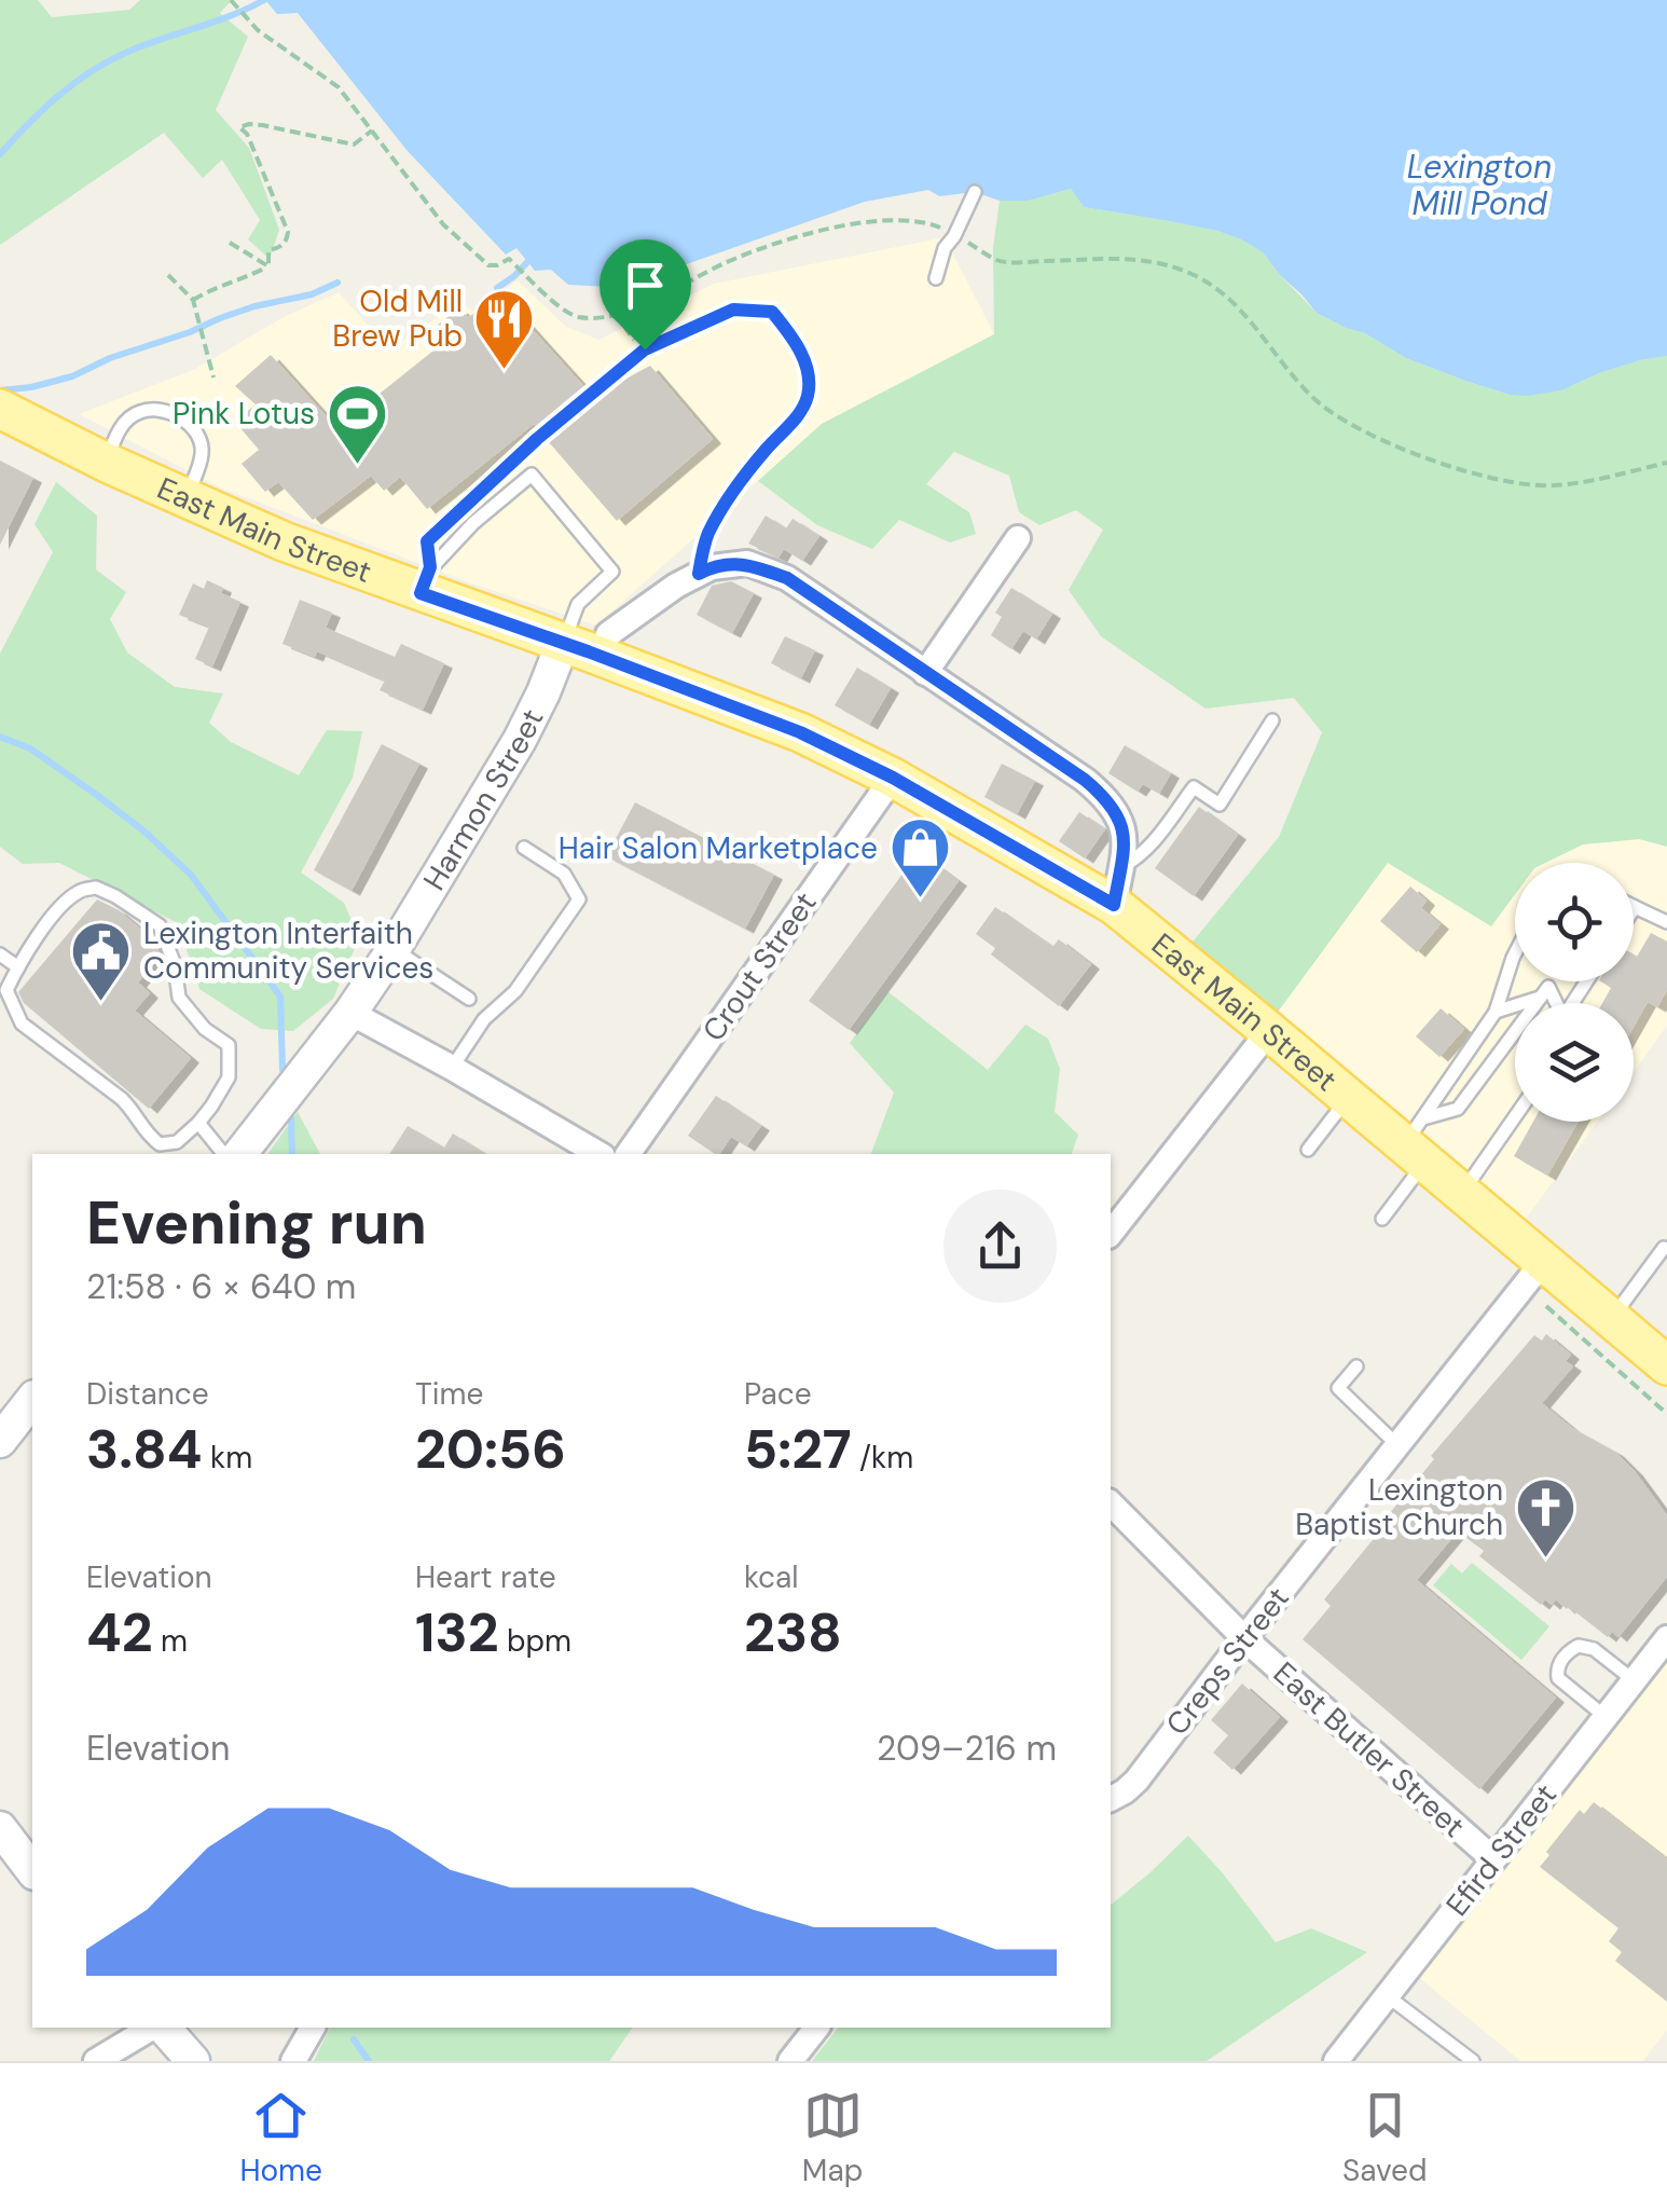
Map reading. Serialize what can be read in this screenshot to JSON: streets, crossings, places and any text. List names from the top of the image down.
{
  "streets": {
    "main road": ["East Main Street"],
    "street": [
      "Harmon Street",
      "Crout Street",
      "Creps Street",
      "East Butler Street",
      "Efird Street"
    ]
  },
  "crossings": [
    ["East Main Street", "Harmon Street"],
    ["East Main Street", "Crout Street"],
    ["East Main Street", "Creps Street"],
    ["Creps Street", "East Butler Street"],
    ["East Butler Street", "Efird Street"]
  ],
  "water": ["Lexington Mill Pond"],
  "places": {
    "restaurant": ["Old Mill Brew Pub"],
    "sports": ["Pink Lotus"],
    "shop": ["Hair Salon Marketplace"],
    "public building": ["Lexington Interfaith Community Services"],
    "church": ["Lexington Baptist Church"]
  },
  "page": {
    "heading": ["Evening run", "21:58 · 6 × 640 m"],
    "stats": [
      ["Distance", "3.84 km"],
      ["Time", "20:56"],
      ["Pace", "5:27 /km"],
      ["Elevation", "42 m"],
      ["Heart rate", "132 bpm"],
      ["kcal", "238"]
    ],
    "chart": ["Elevation", "209–216 m"],
    "tabs": ["Home", "Map", "Saved"]
  }
}
